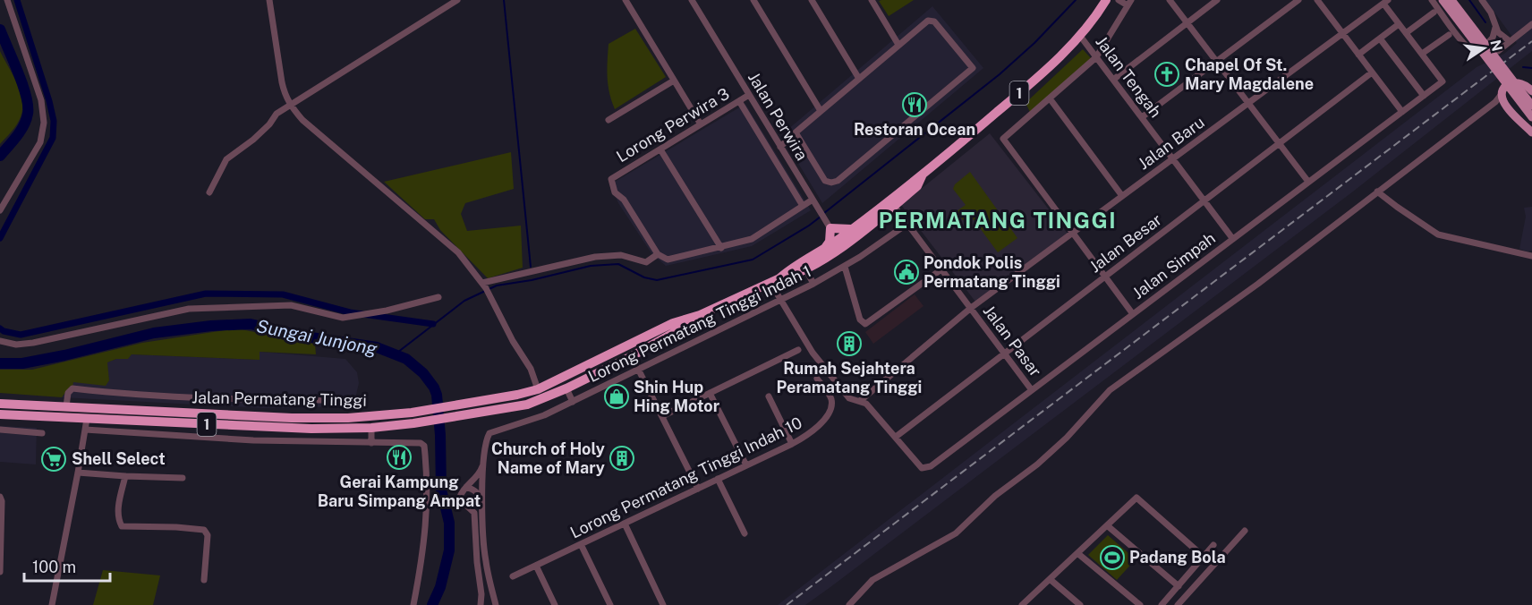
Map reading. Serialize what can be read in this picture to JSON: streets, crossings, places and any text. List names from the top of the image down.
{
  "streets": {
    "highway": ["1", "Jalan Permatang Tinggi"],
    "street": [
      "Jalan Tengah",
      "Jalan Perwira",
      "Lorong Perwira 3",
      "Jalan Baru",
      "Jalan Besar",
      "Jalan Simpah",
      "Lorong Permatang Tinggi Indah 1",
      "Jalan Pasar",
      "Lorong Permatang Tinggi Indah 10"
    ]
  },
  "crossings": [
    ["Jalan Tengah", "Jalan Baru"],
    ["Jalan Tengah", "Jalan Besar"],
    ["Jalan Tengah", "Jalan Simpah"],
    ["Jalan Tengah", "Jalan Permatang Tinggi"],
    ["Jalan Perwira", "Lorong Perwira 3"],
    ["Jalan Perwira", "Jalan Permatang Tinggi"],
    ["Jalan Baru", "Jalan Pasar"],
    ["Jalan Besar", "Jalan Simpah"],
    ["Jalan Besar", "Jalan Pasar"],
    ["Jalan Simpah", "Jalan Pasar"],
    ["Lorong Permatang Tinggi Indah 1", "Jalan Pasar"],
    ["Jalan Pasar", "Jalan Permatang Tinggi"]
  ],
  "districts": ["PERMATANG TINGGI"],
  "water": ["Sungai Junjong"],
  "places": {
    "church": ["Chapel Of St. Mary Magdalene"],
    "restaurant": ["Restoran Ocean", "Gerai Kampung Baru Simpang Ampat"],
    "public building": ["Pondok Polis Permatang Tinggi"],
    "building": ["Rumah Sejahtera Peramatang Tinggi", "Church of Holy Name of Mary"],
    "shop": ["Shin Hup Hing Motor"],
    "supermarket": ["Shell Select"],
    "sports": ["Padang Bola"]
  },
  "scale_bar": "100 m",
  "north": "right"
}
